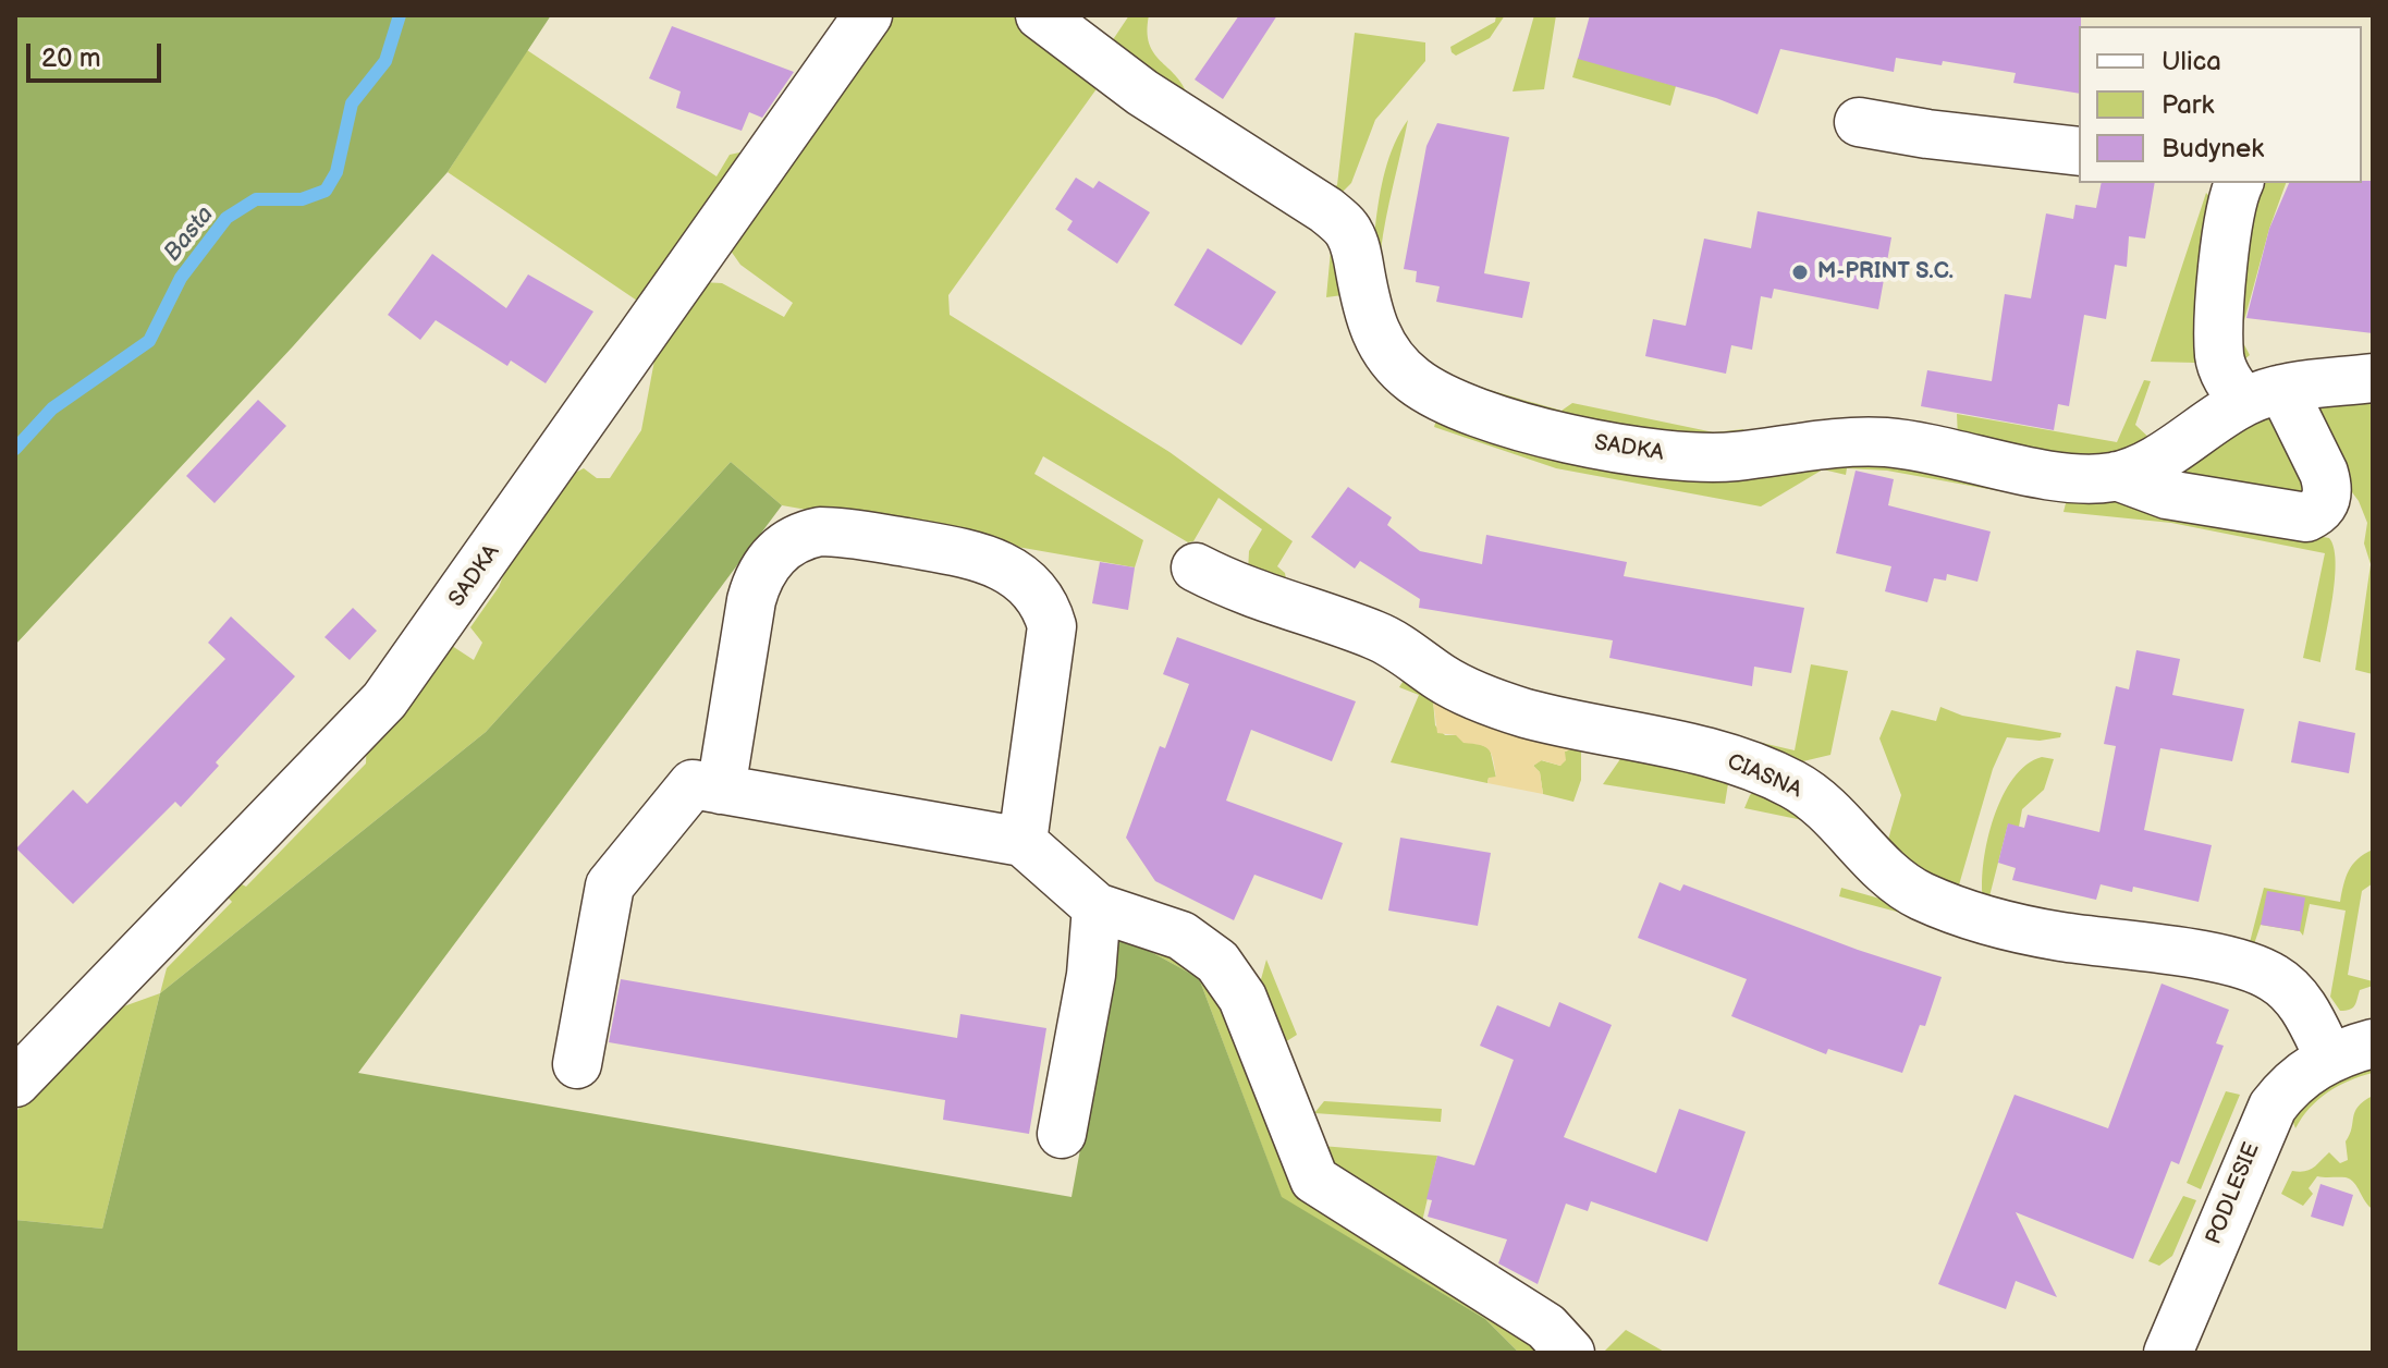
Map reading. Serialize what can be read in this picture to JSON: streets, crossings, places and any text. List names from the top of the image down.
{
  "streets": {
    "street": ["SADKA", "CIASNA", "PODLESIE"]
  },
  "crossings": [
    ["CIASNA", "PODLESIE"]
  ],
  "water": ["Basta"],
  "places": ["M-PRINT S.C."],
  "legend": ["Ulica", "Park", "Budynek"],
  "scale_bar": "20 m"
}
